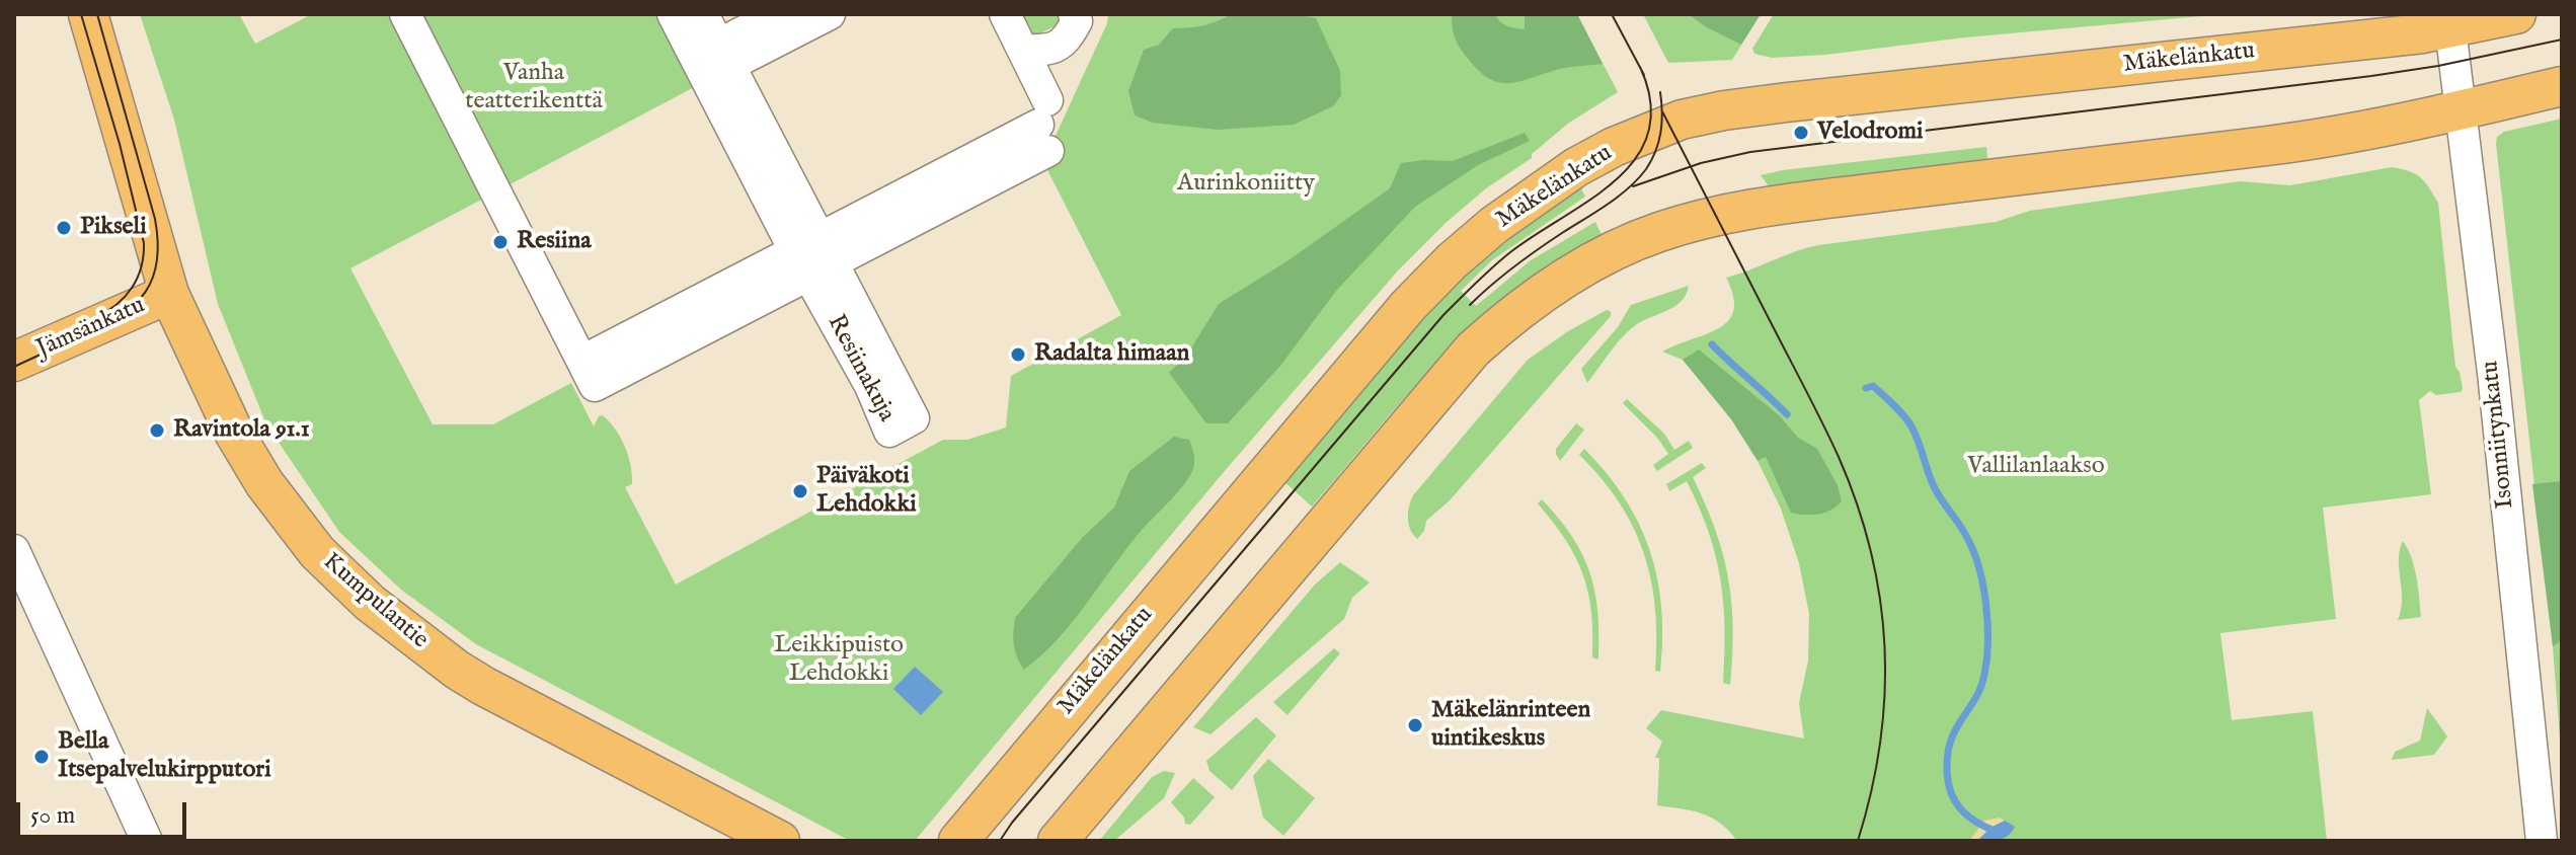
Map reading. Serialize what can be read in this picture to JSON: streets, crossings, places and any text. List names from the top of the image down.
{
  "streets": {
    "main road": ["Mäkelänkatu", "Jämsänkatu", "Kumpulantie"],
    "street": ["Isonniitynkatu"]
  },
  "crossings": [
    ["Mäkelänkatu", "Isonniitynkatu"],
    ["Jämsänkatu", "Kumpulantie"]
  ],
  "parks": [
    "Vanha teatterikenttä",
    "Aurinkoniitty",
    "Vallilanlaakso",
    "Leikkipuisto Lehdokki"
  ],
  "places": [
    "Velodromi",
    "Pikseli",
    "Resiina",
    "Radalta himaan",
    "Ravintola 91.1",
    "Päiväkoti Lehdokki",
    "Mäkelänrinteen uintikeskus",
    "Bella Itsepalvelukirpputori"
  ],
  "scale_bar": "50 m"
}
